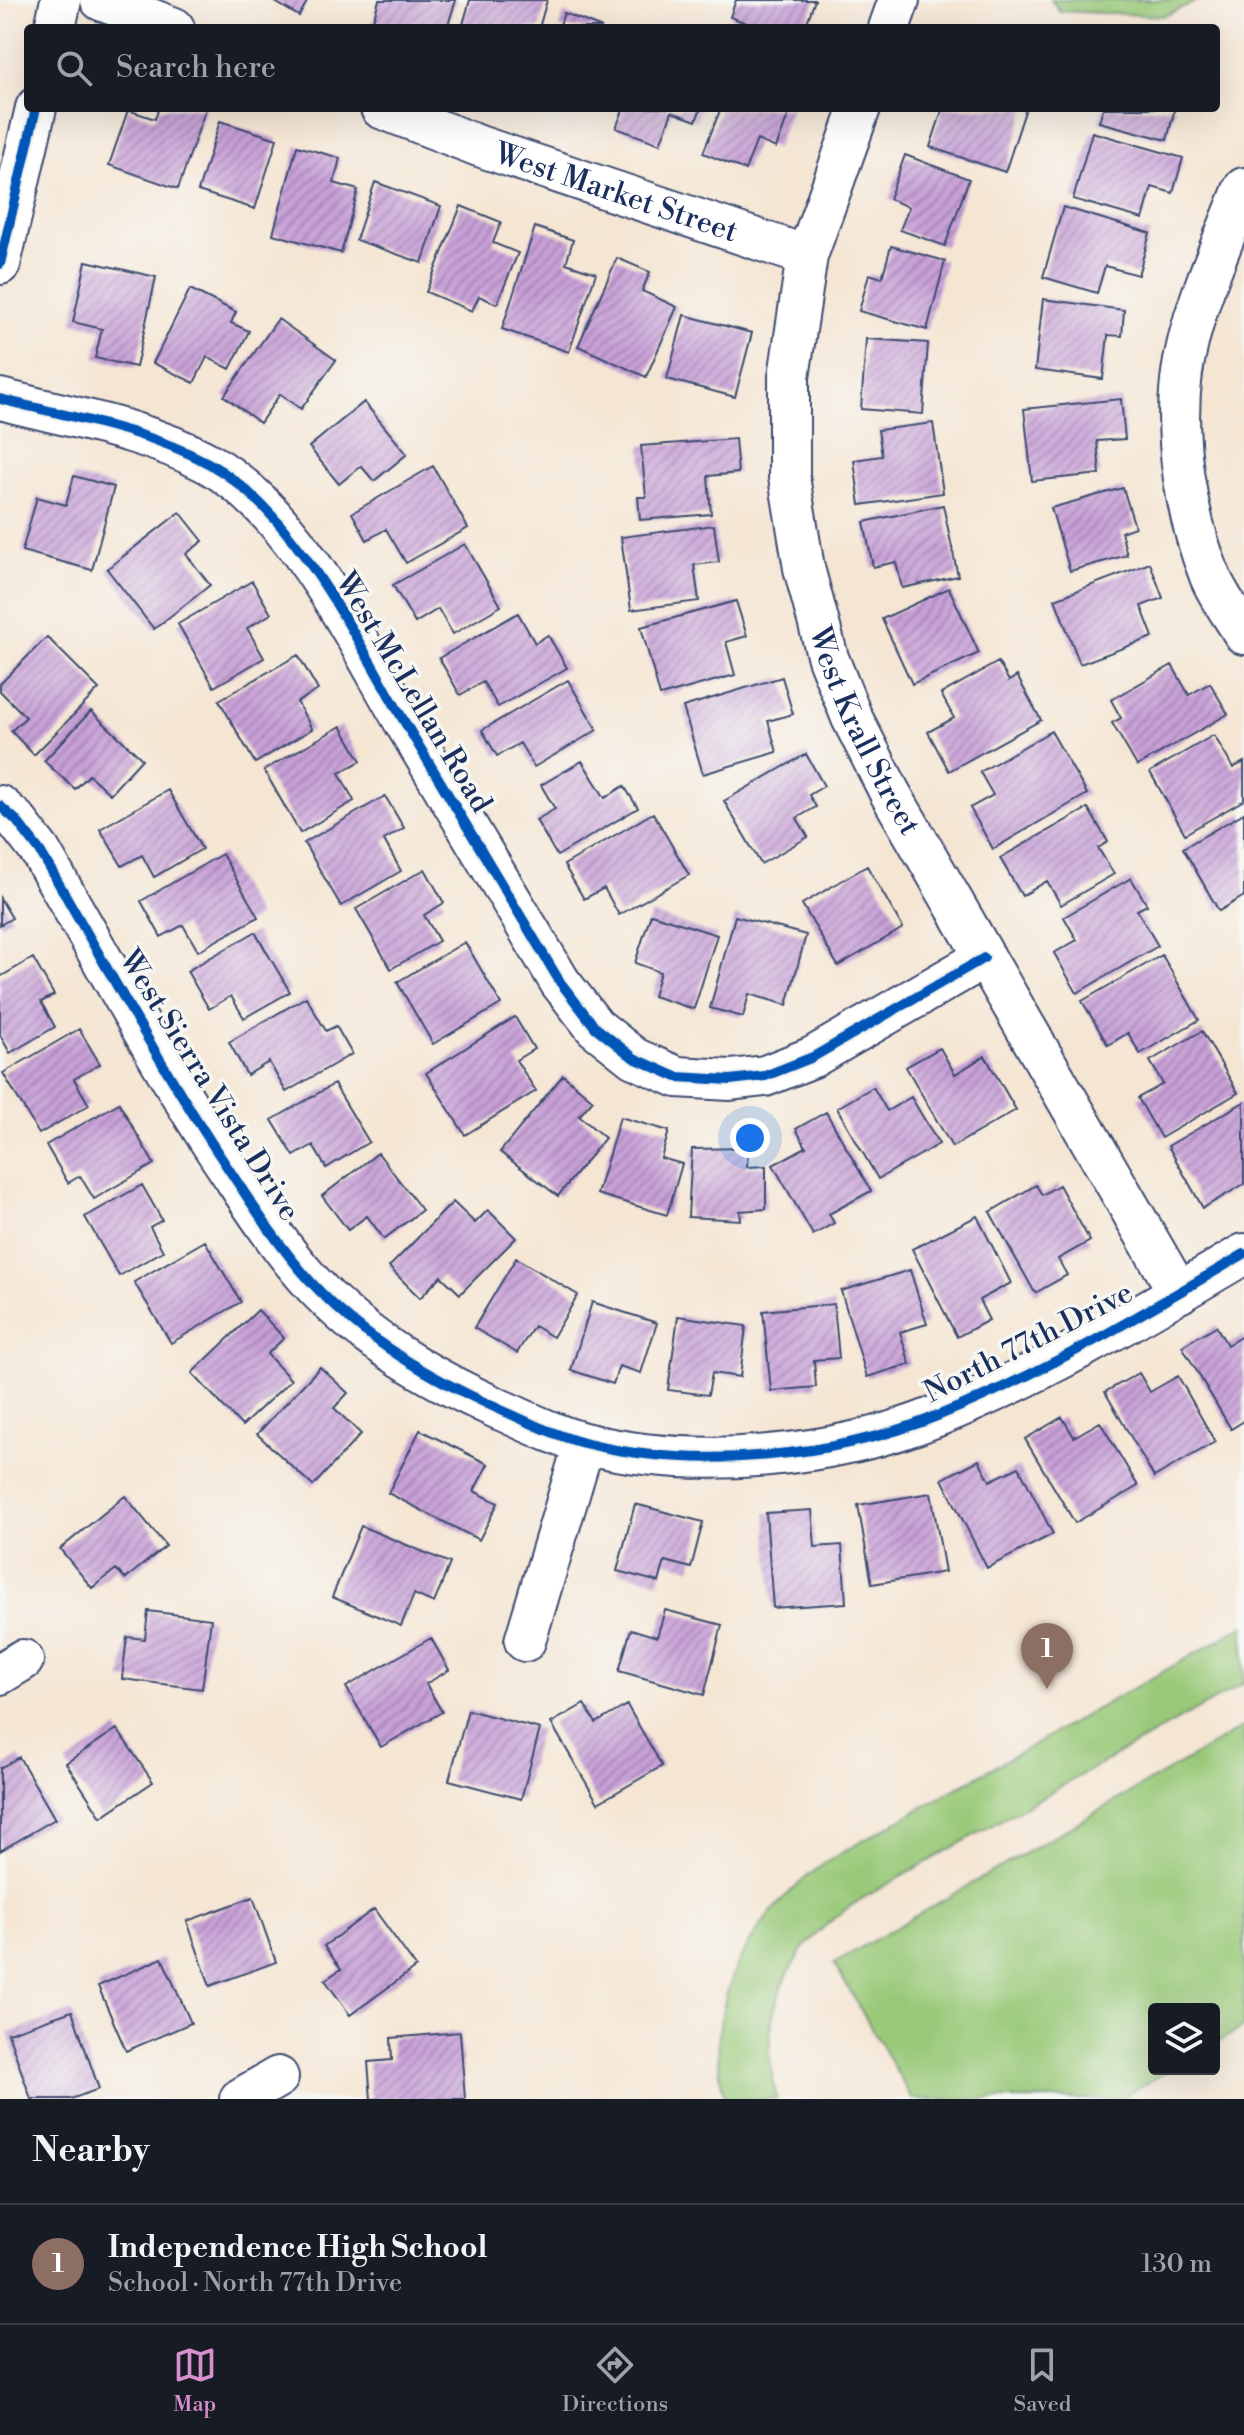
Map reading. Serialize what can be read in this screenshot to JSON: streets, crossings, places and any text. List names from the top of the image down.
{
  "streets": {
    "street": [
      "West Market Street",
      "West McLellan Road",
      "West Krall Street",
      "West Sierra Vista Drive",
      "North 77th Drive"
    ]
  },
  "crossings": [
    ["West Market Street", "West Krall Street"],
    ["West McLellan Road", "West Krall Street"],
    ["West Krall Street", "North 77th Drive"],
    ["West Sierra Vista Drive", "North 77th Drive"]
  ],
  "page": {
    "search": "Search here",
    "pins": "1",
    "heading": "Nearby",
    "list": [
      {
        "mark": "1",
        "name": "Independence High School",
        "note": "School · North 77th Drive",
        "value": "130 m"
      }
    ],
    "nav": ["Map", "Directions", "Saved"]
  }
}
